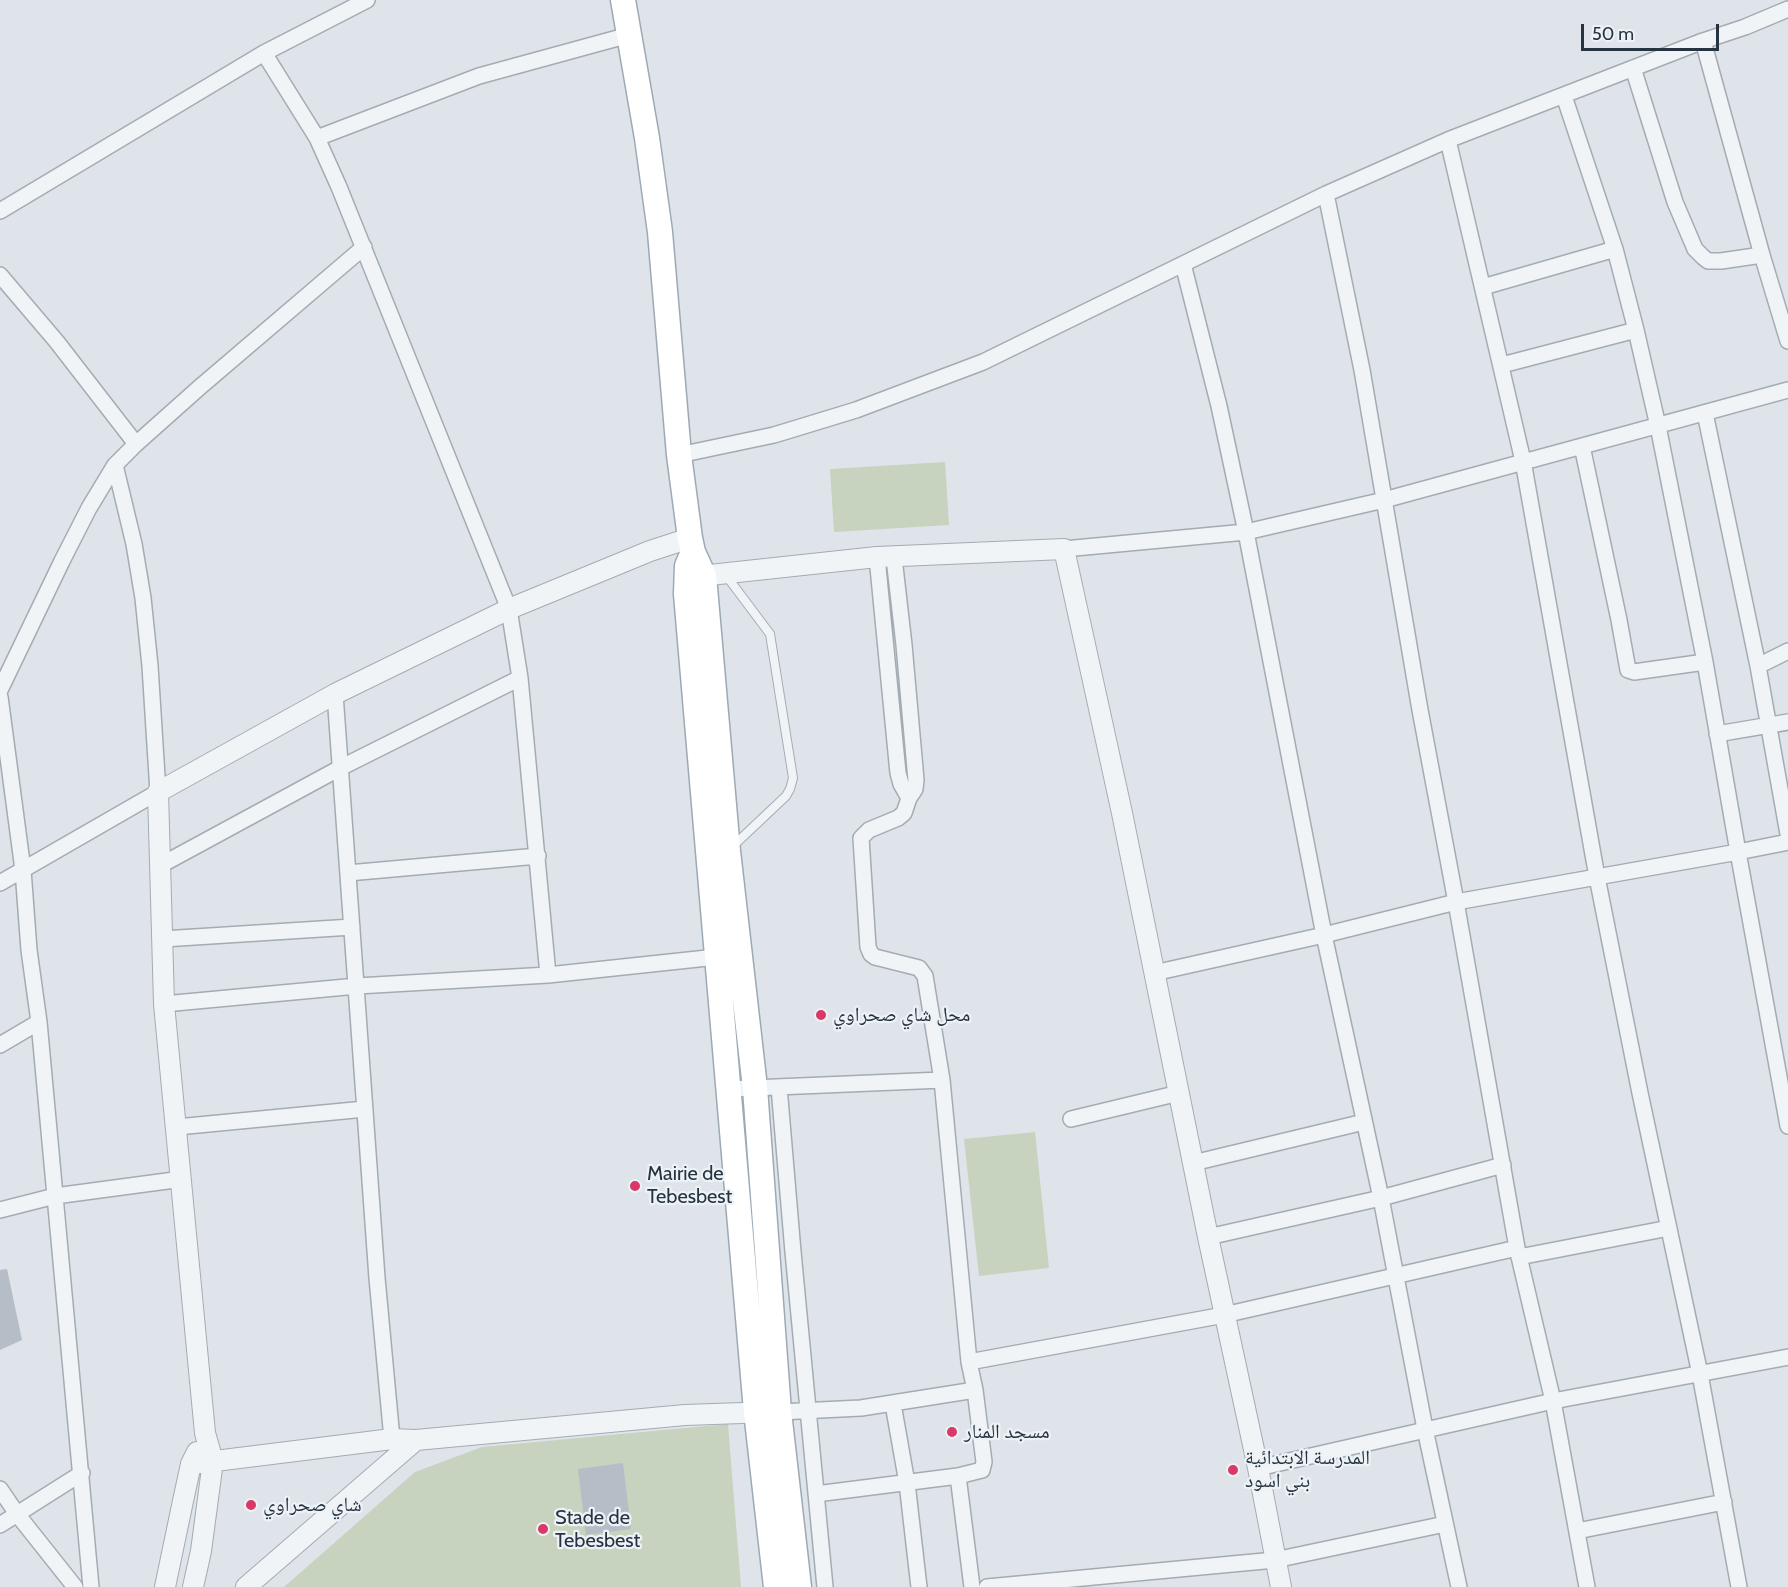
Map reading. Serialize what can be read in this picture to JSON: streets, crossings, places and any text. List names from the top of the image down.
{
  "places": [
    "محل شاي صحراوي",
    "Mairie de Tebesbest",
    "مسجد المنار",
    "المدرسة الابتدائية بني اسود",
    "شاي صحراوي",
    "Stade de Tebesbest"
  ],
  "scale_bar": "50 m"
}
